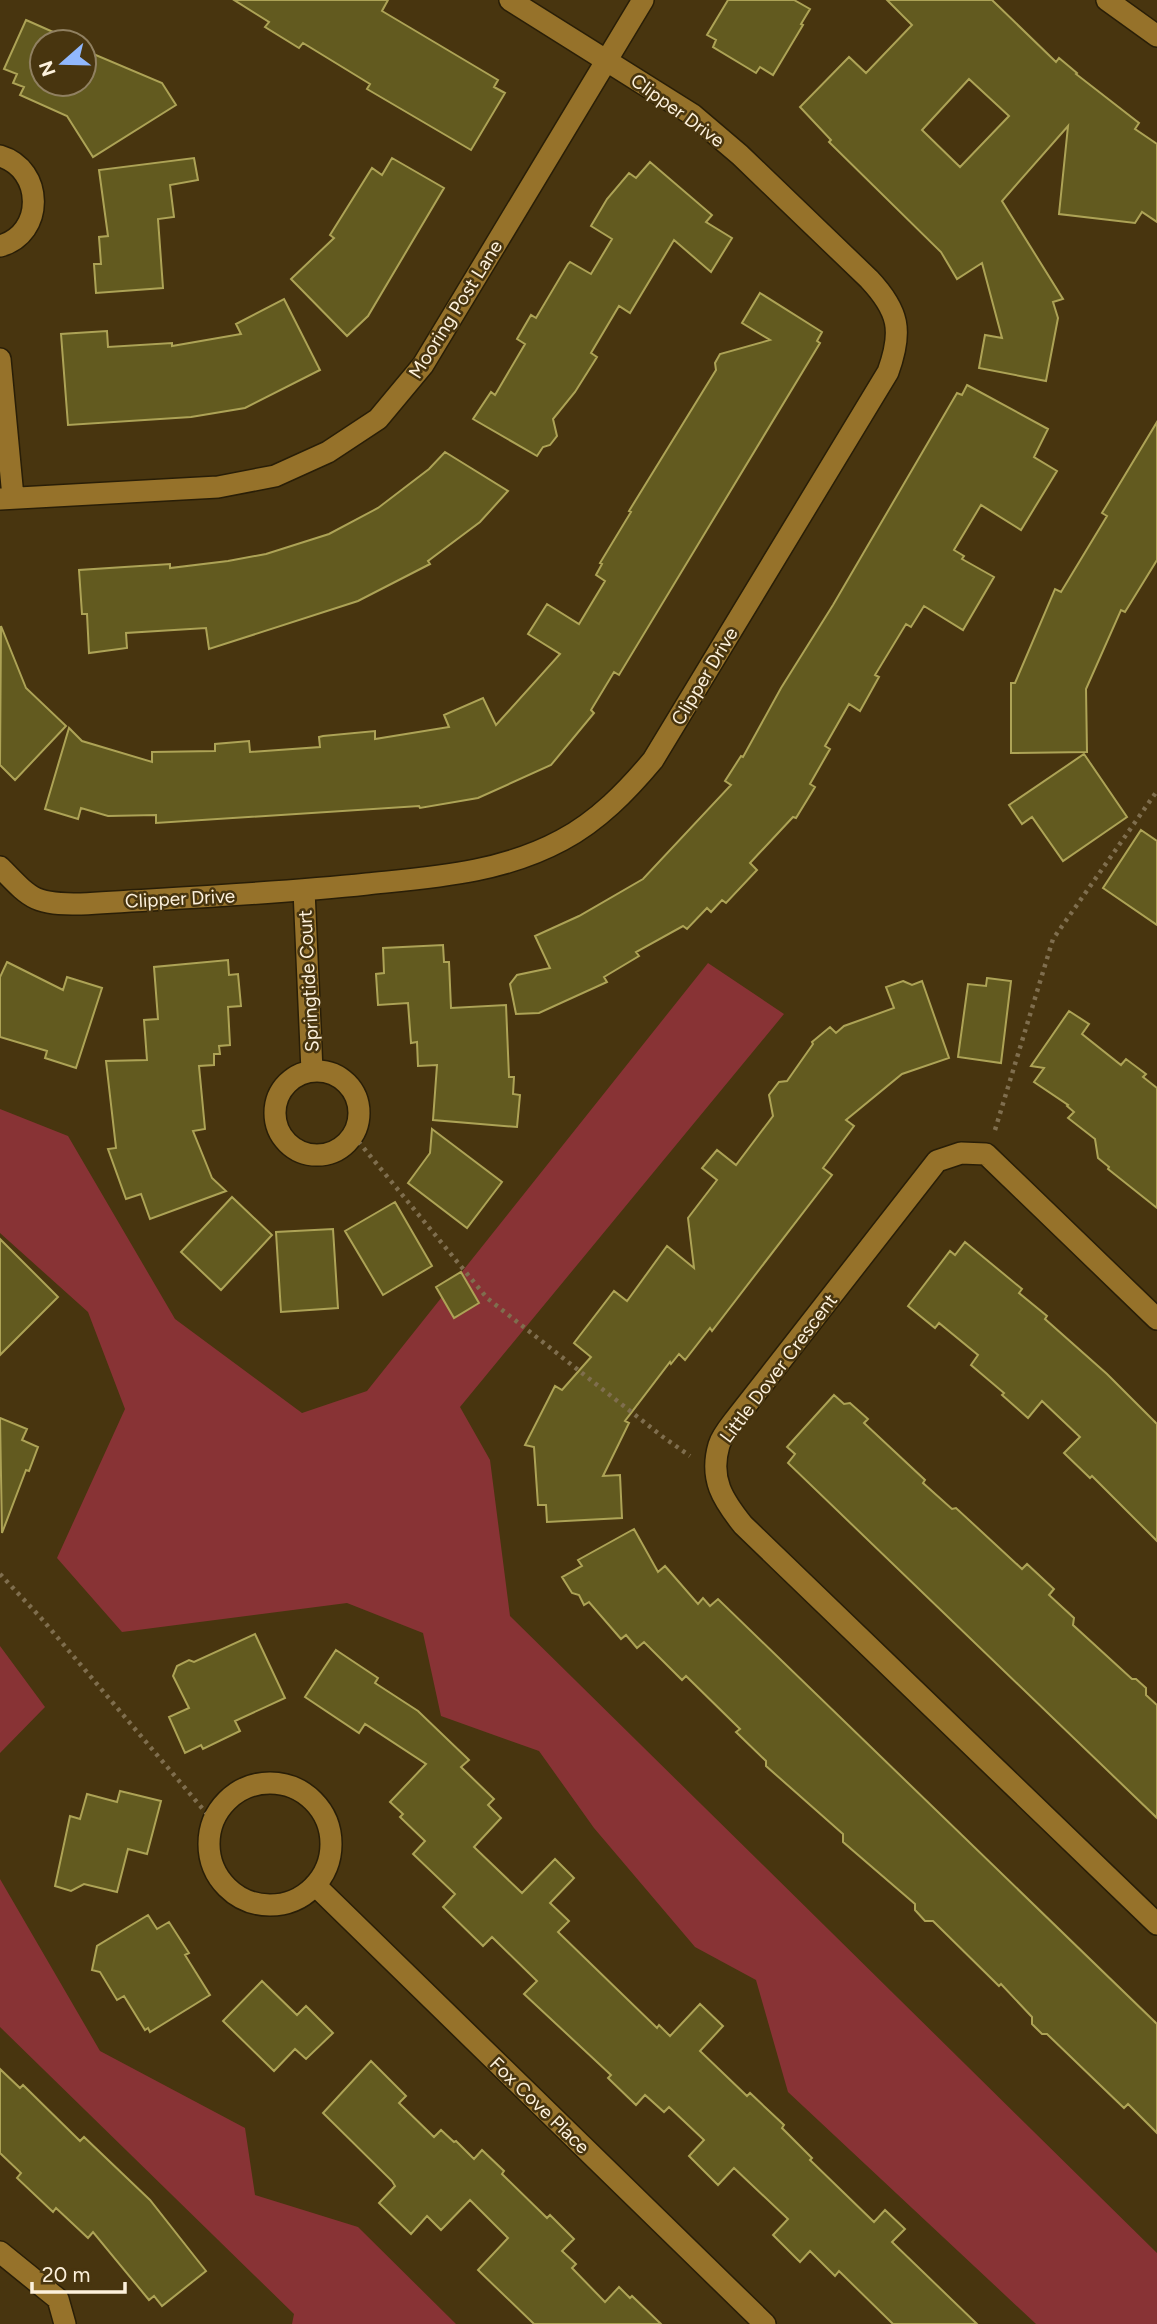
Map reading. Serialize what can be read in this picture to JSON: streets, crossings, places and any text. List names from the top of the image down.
{
  "streets": {
    "street": [
      "Clipper Drive",
      "Mooring Post Lane",
      "Springtide Court",
      "Little Dover Crescent",
      "Fox Cove Place"
    ]
  },
  "crossings": [
    ["Clipper Drive", "Mooring Post Lane"],
    ["Clipper Drive", "Springtide Court"]
  ],
  "scale_bar": "20 m",
  "north": "left"
}
